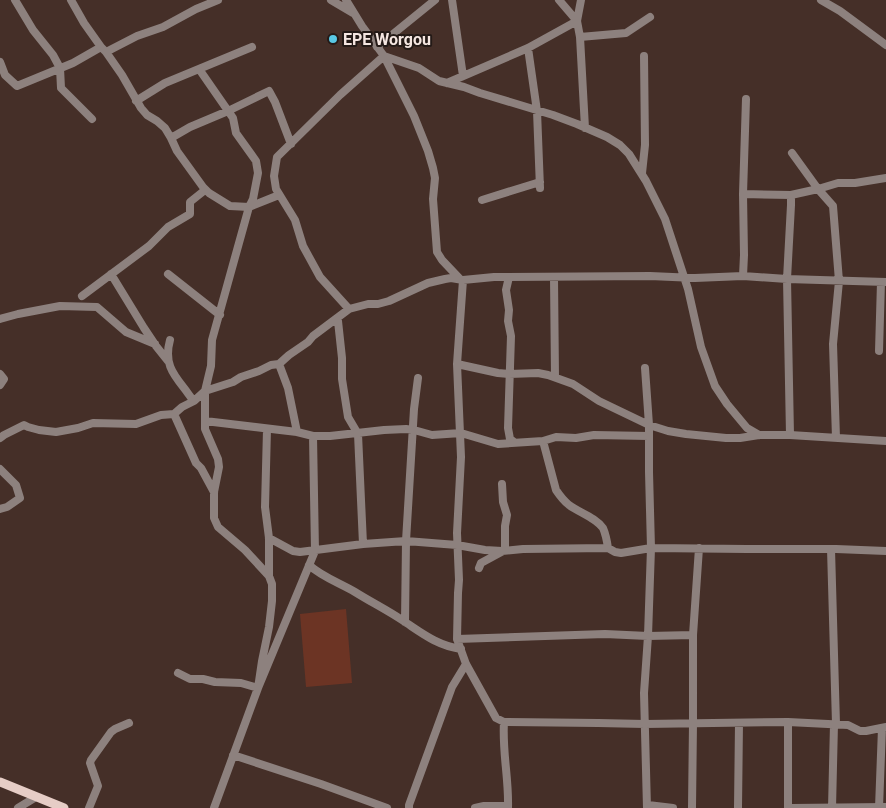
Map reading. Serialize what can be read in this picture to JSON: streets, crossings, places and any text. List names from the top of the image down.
{
  "places": ["EPE Worgou"]
}
